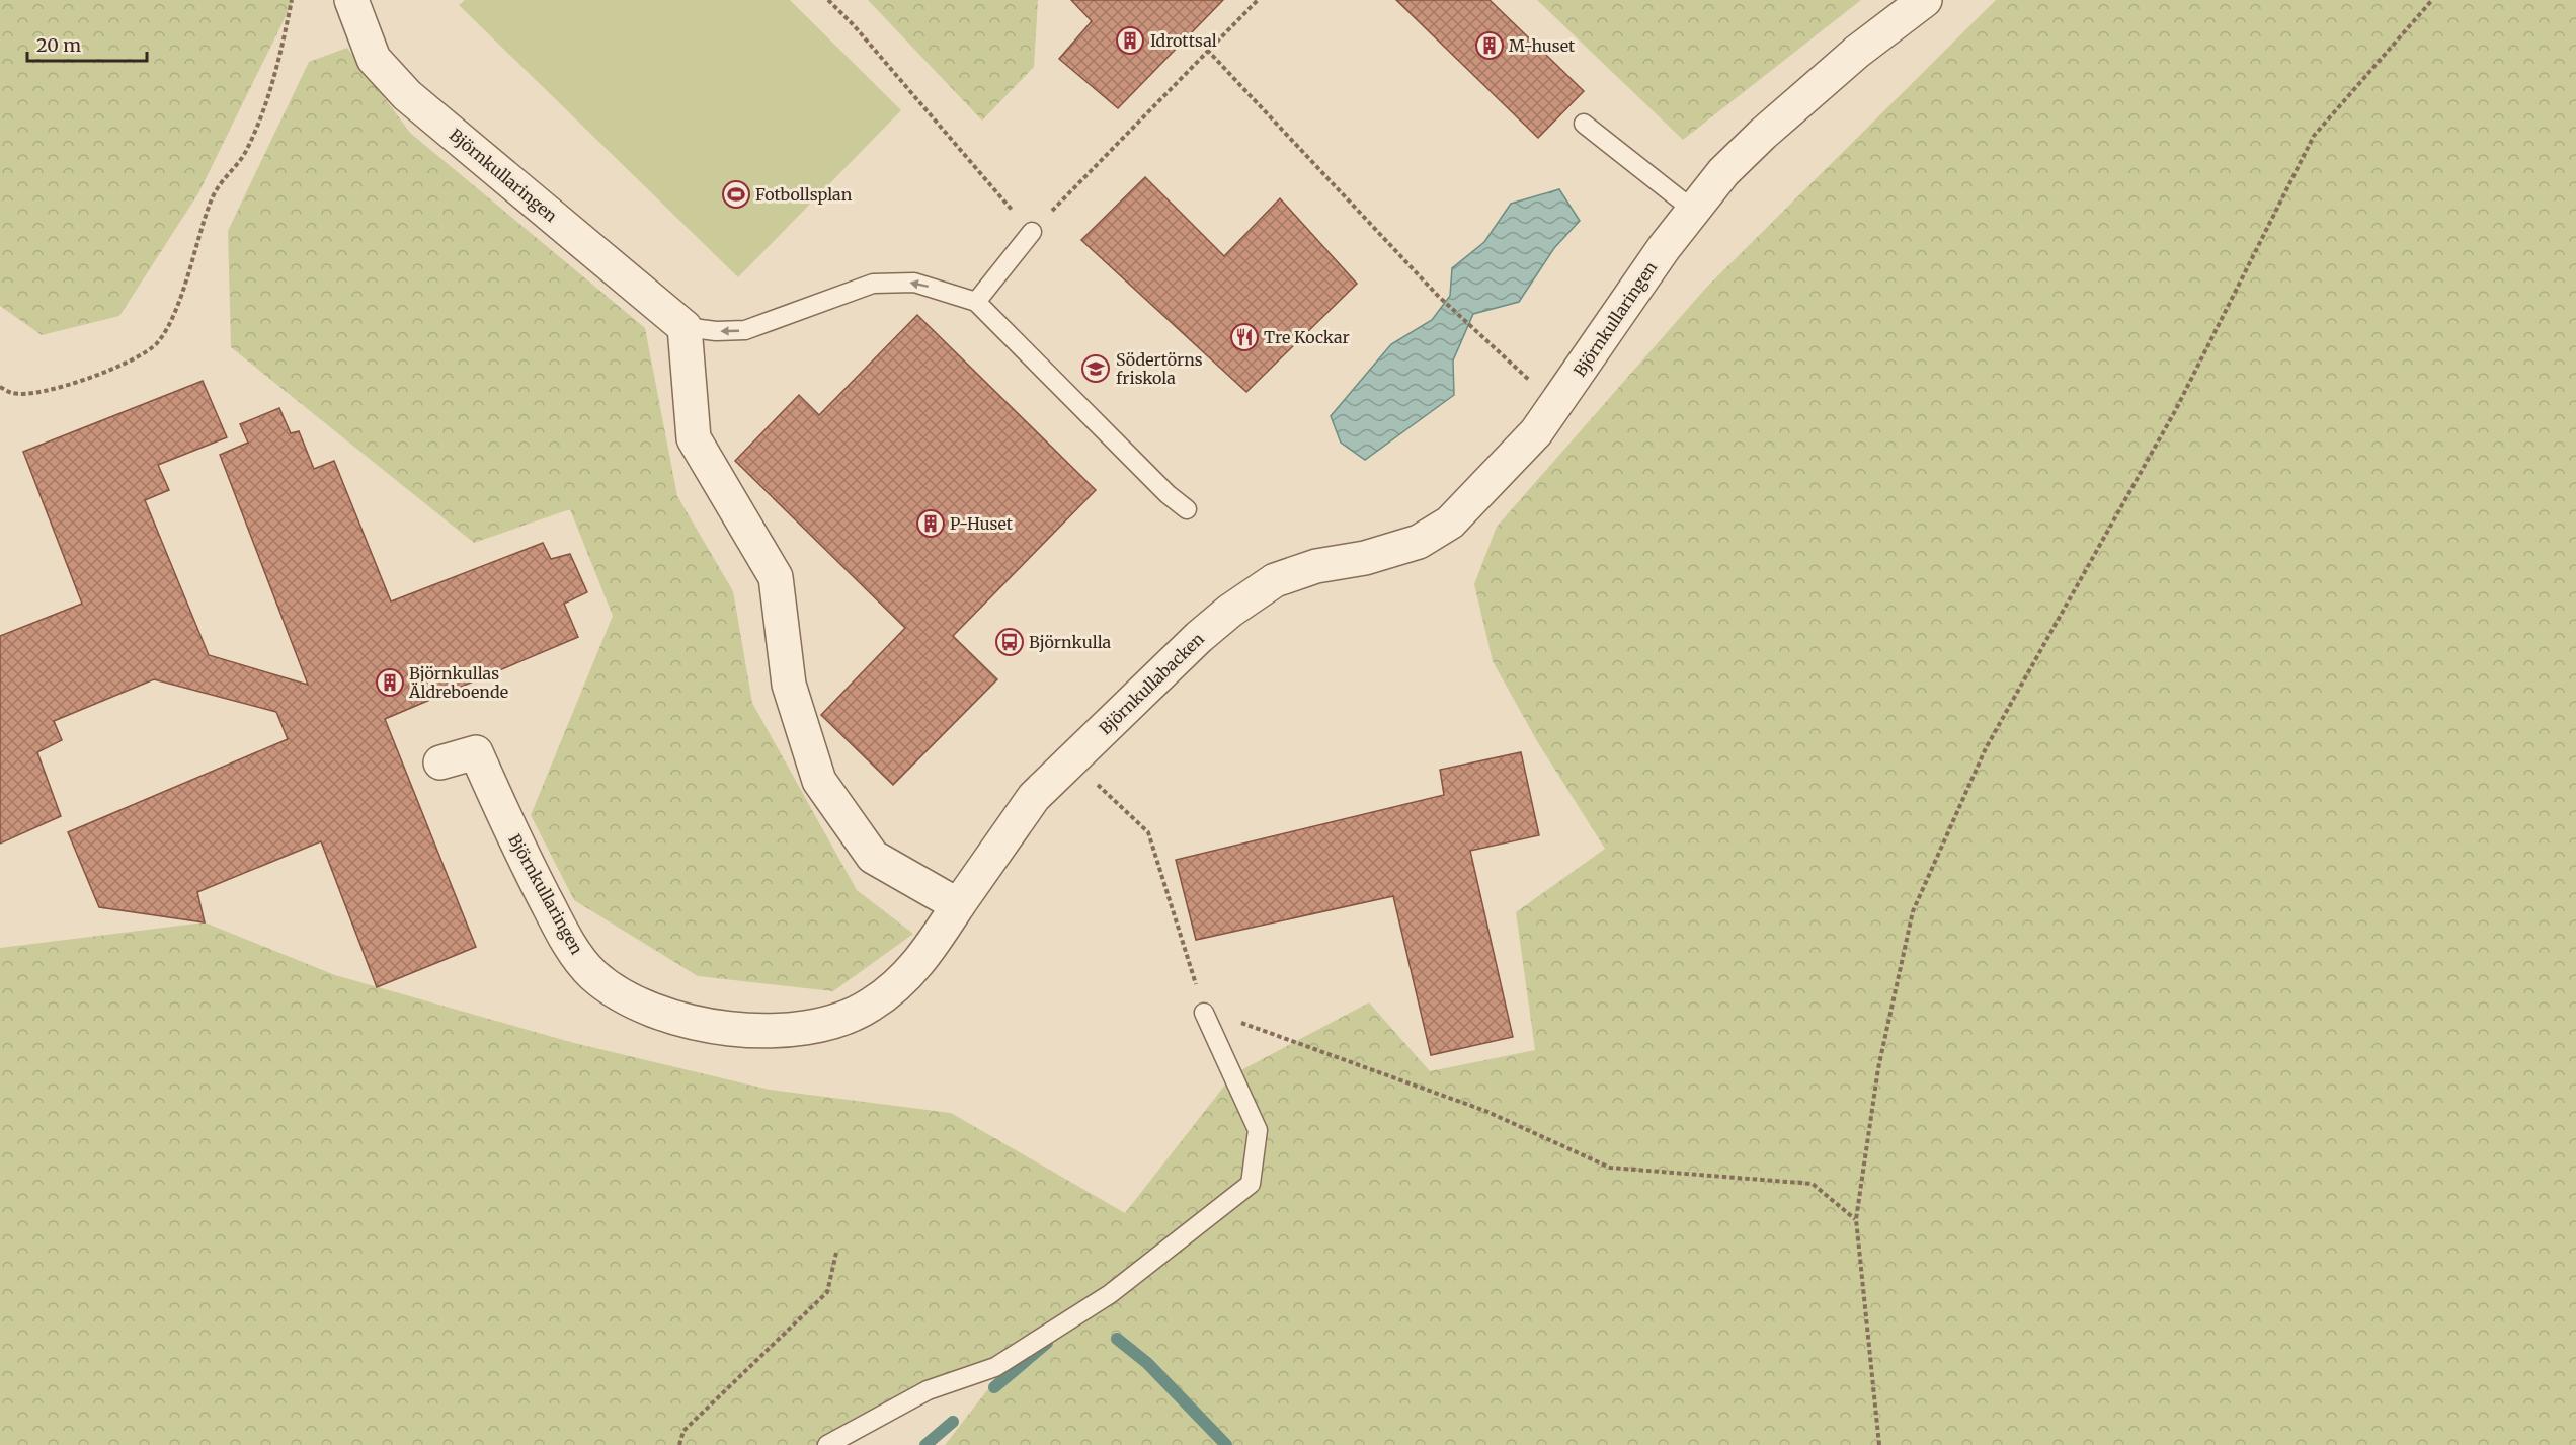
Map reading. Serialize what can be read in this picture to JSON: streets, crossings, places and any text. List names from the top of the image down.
{
  "streets": {
    "street": ["Björnkullaringen", "Björnkullabacken"]
  },
  "crossings": [
    ["Björnkullaringen", "Björnkullabacken"]
  ],
  "places": {
    "building": [
      "Idrottsal",
      "M-huset",
      "P-Huset",
      "Björnkullas Äldreboende"
    ],
    "sports": ["Fotbollsplan"],
    "restaurant": ["Tre Kockar"],
    "school or university": ["Södertörns friskola"],
    "bus stop": ["Björnkulla"]
  },
  "scale_bar": "20 m"
}
